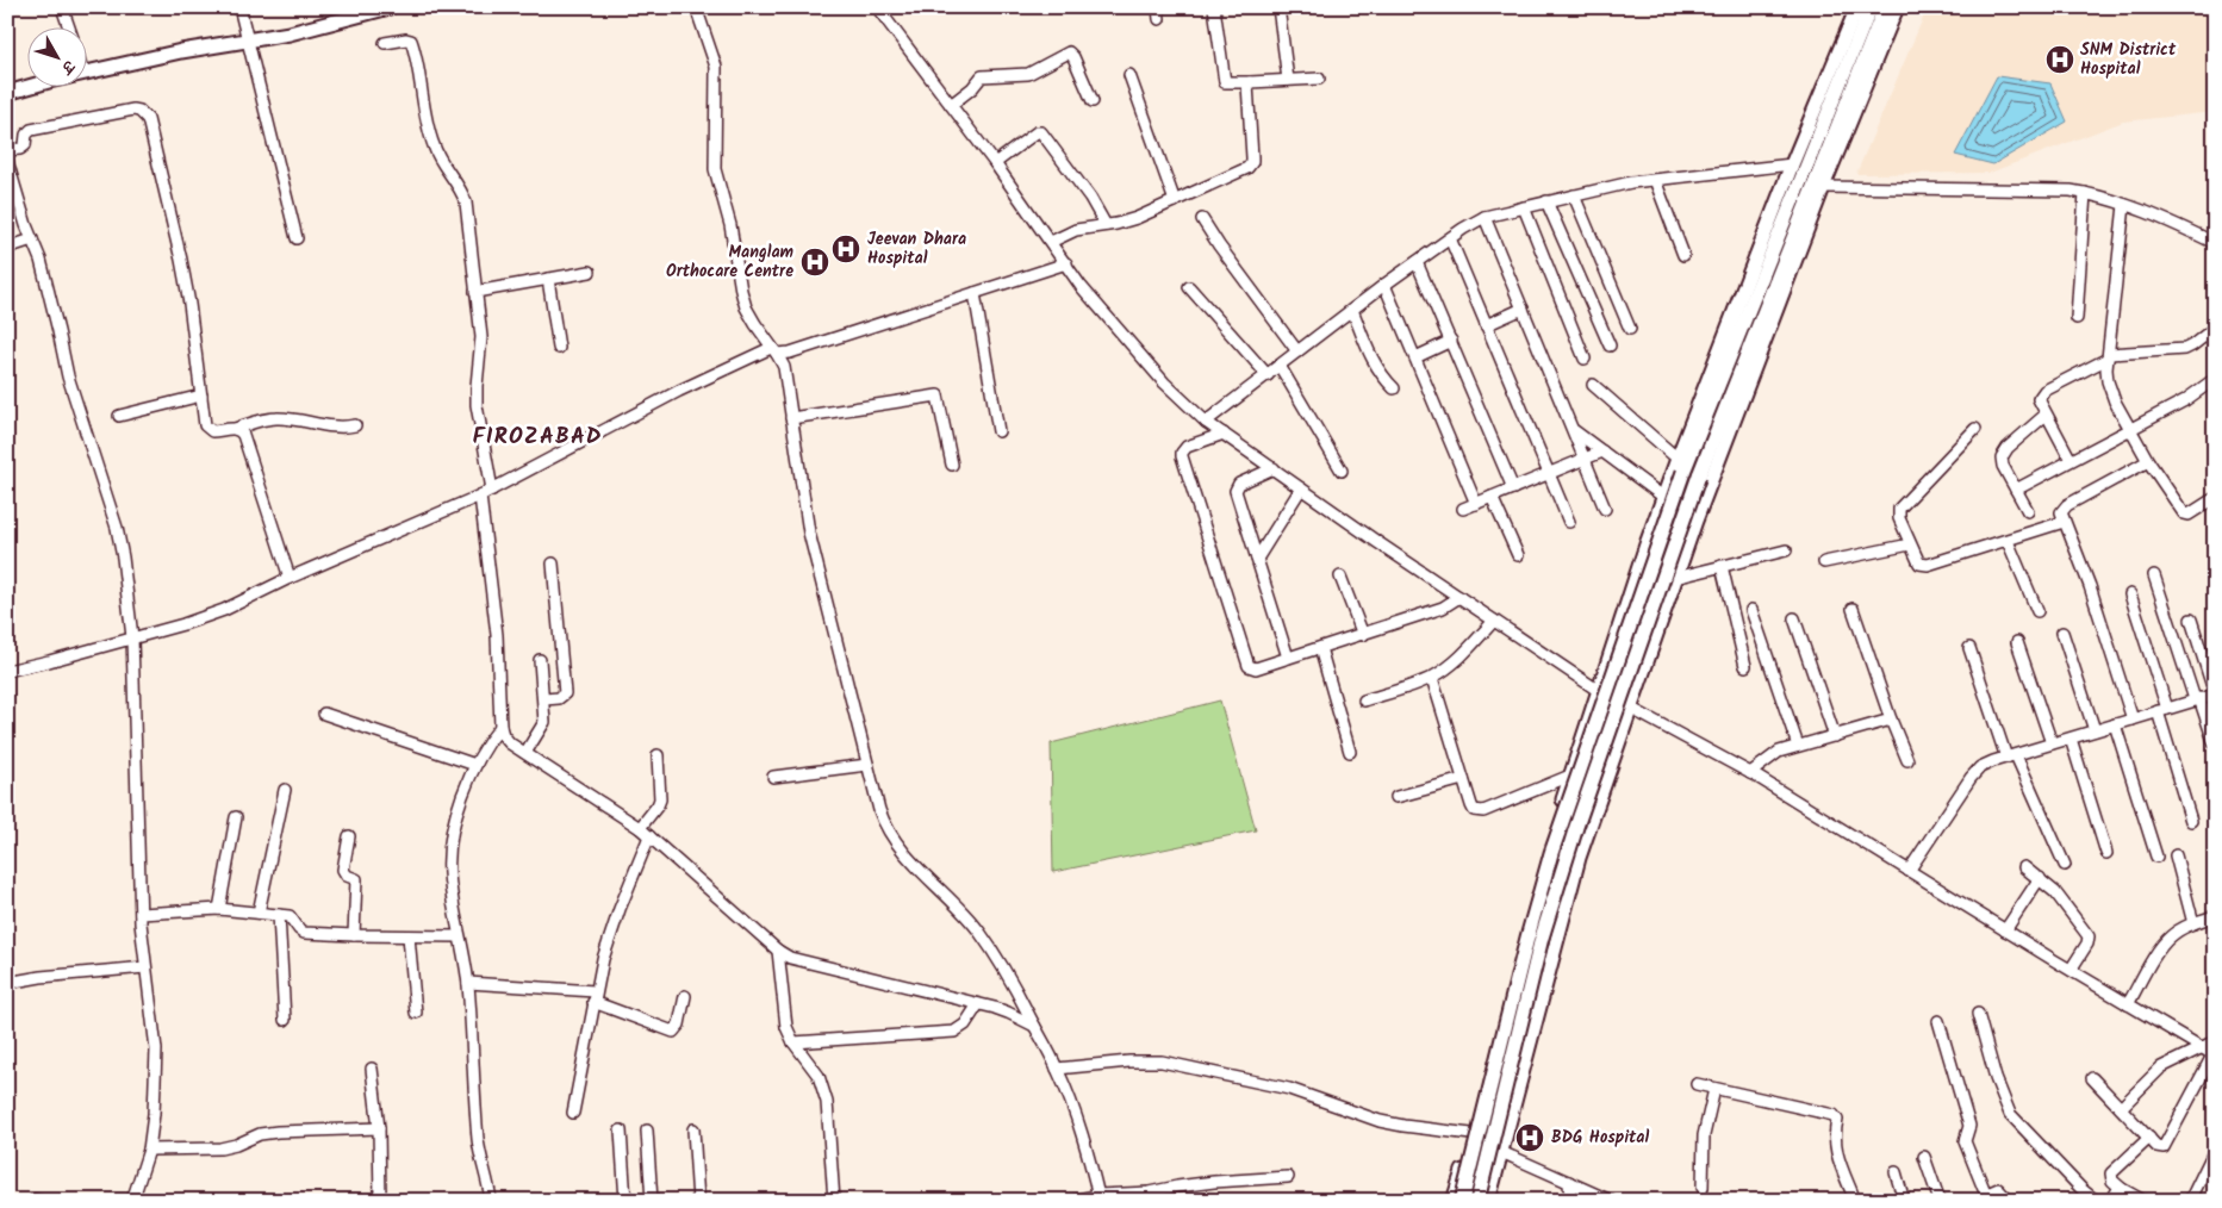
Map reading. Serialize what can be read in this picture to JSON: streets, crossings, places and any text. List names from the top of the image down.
{
  "districts": ["FIROZABAD"],
  "places": {
    "hospital": [
      "SNM District Hospital",
      "Jeevan Dhara Hospital",
      "Manglam Orthocare Centre",
      "BDG Hospital"
    ]
  },
  "north": "bottom right"
}
